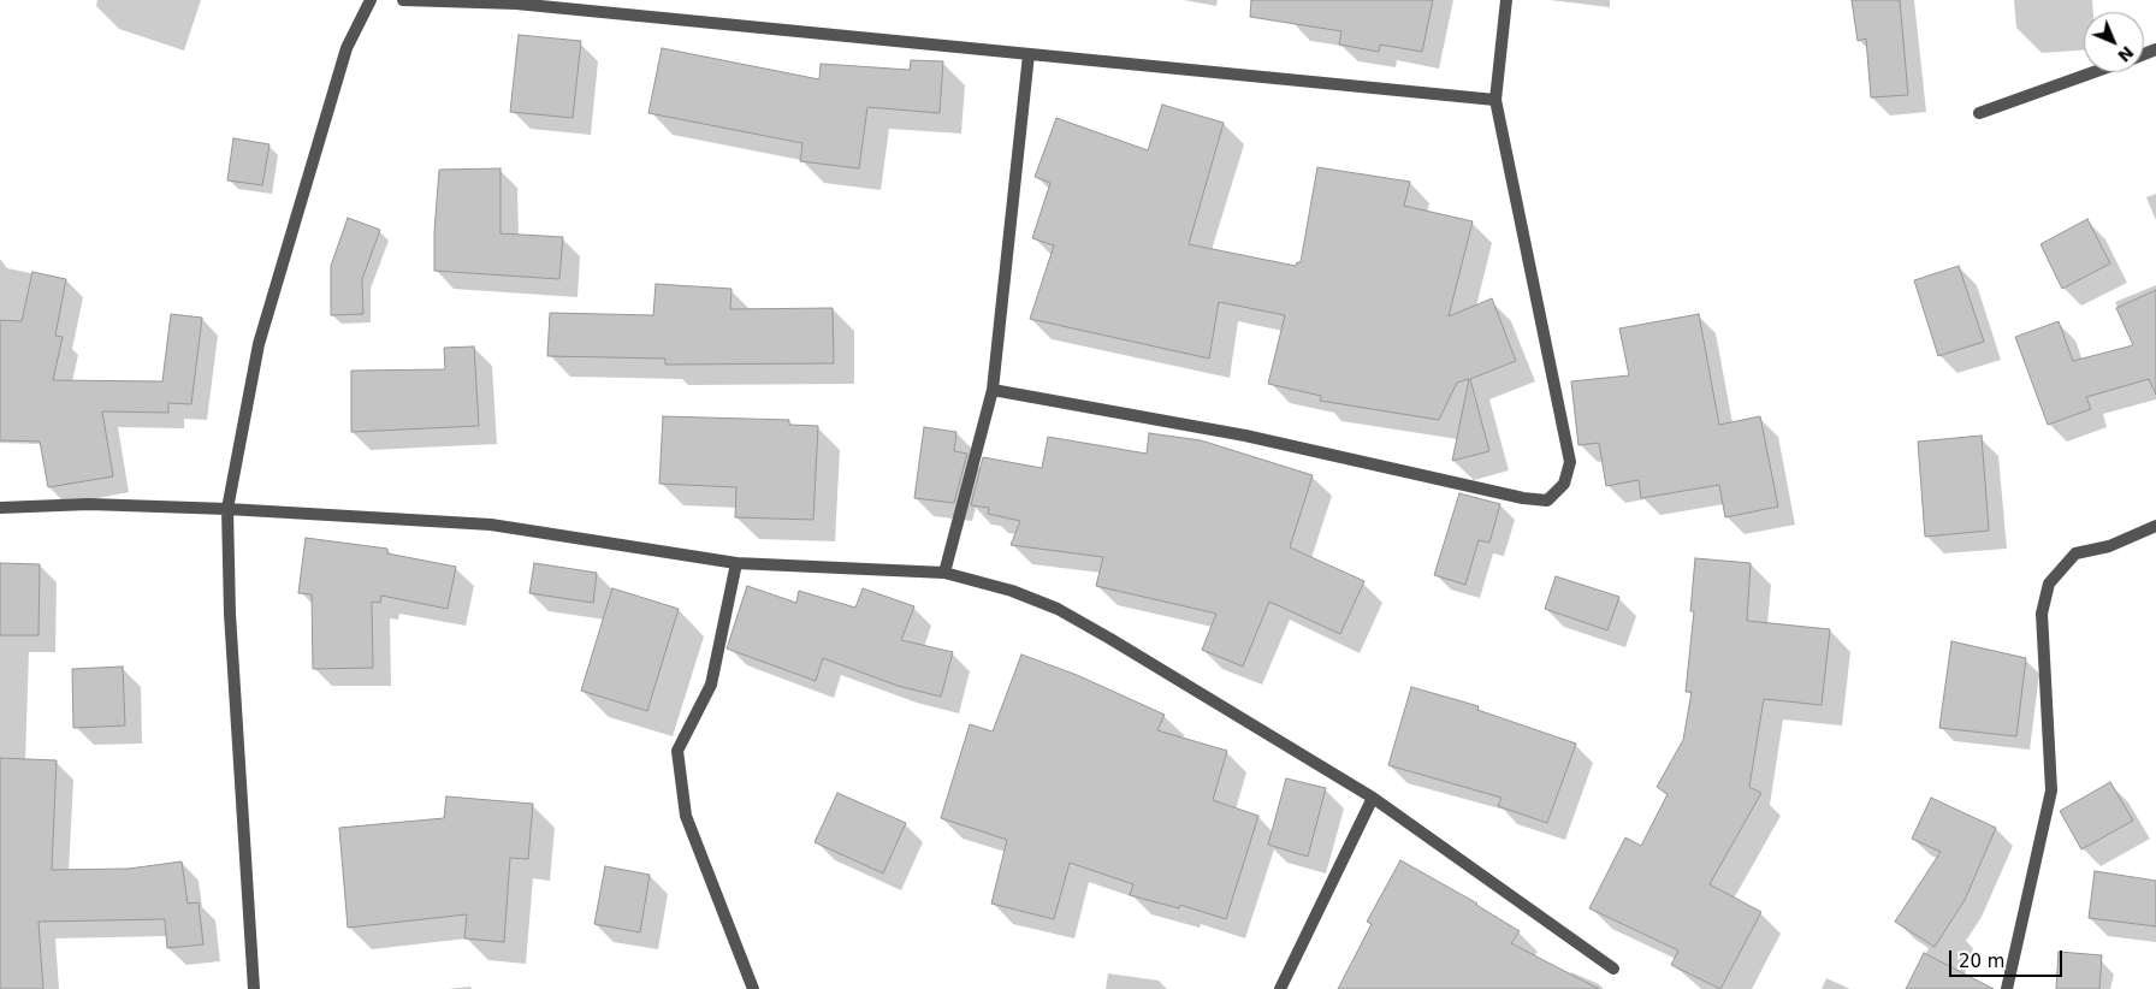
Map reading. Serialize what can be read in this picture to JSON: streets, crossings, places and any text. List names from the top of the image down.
{
  "scale_bar": "20 m",
  "north": "bottom right"
}
